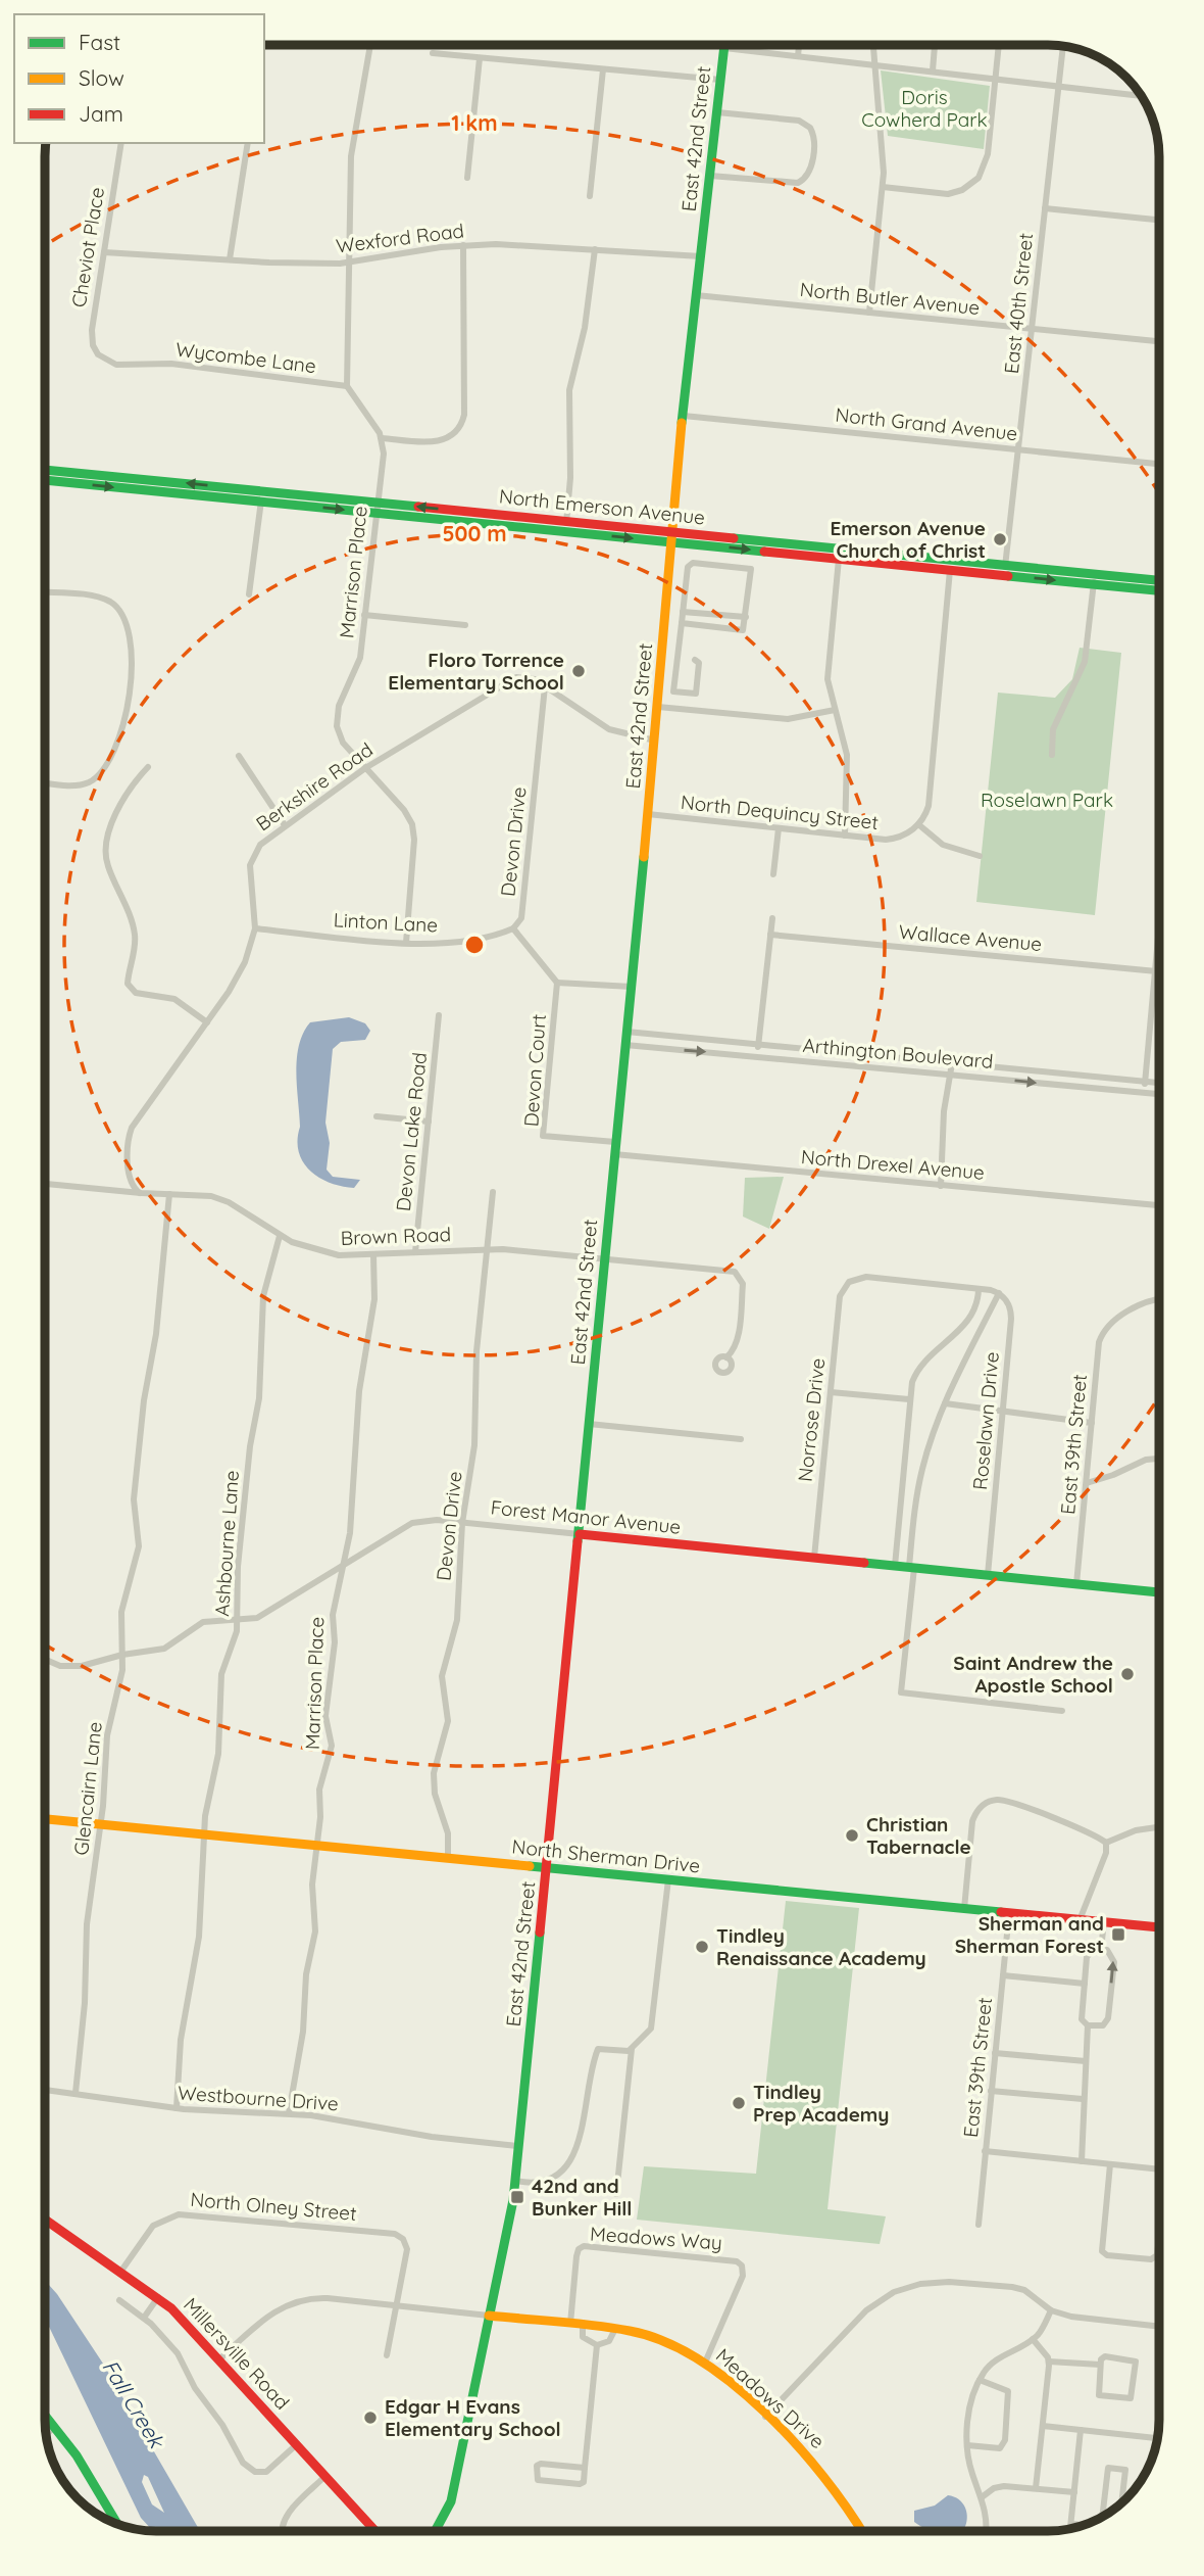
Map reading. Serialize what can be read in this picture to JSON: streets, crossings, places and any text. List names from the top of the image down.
{
  "streets": {
    "street": [
      "East 42nd Street",
      "Wexford Road",
      "Cheviot Place",
      "North Butler Avenue",
      "East 40th Street",
      "Wycombe Lane",
      "North Grand Avenue",
      "North Emerson Avenue",
      "Marrison Place",
      "Berkshire Road",
      "North Dequincy Street",
      "Devon Drive",
      "Linton Lane",
      "Wallace Avenue",
      "Arthington Boulevard",
      "Devon Court",
      "Devon Lake Road",
      "North Drexel Avenue",
      "Brown Road",
      "Norrose Drive",
      "Roselawn Drive",
      "East 39th Street",
      "Forest Manor Avenue",
      "Ashbourne Lane",
      "Glencairn Lane",
      "North Sherman Drive",
      "Westbourne Drive",
      "North Olney Street",
      "Meadows Way",
      "Millersville Road",
      "Meadows Drive"
    ]
  },
  "crossings": [
    ["East 42nd Street", "Wexford Road"],
    ["East 42nd Street", "North Butler Avenue"],
    ["East 42nd Street", "North Grand Avenue"],
    ["East 42nd Street", "North Emerson Avenue"],
    ["East 42nd Street", "Berkshire Road"],
    ["East 42nd Street", "North Dequincy Street"],
    ["East 42nd Street", "Arthington Boulevard"],
    ["East 42nd Street", "Devon Court"],
    ["East 42nd Street", "North Drexel Avenue"],
    ["East 42nd Street", "Brown Road"],
    ["East 42nd Street", "Forest Manor Avenue"],
    ["East 42nd Street", "North Sherman Drive"],
    ["East 42nd Street", "Westbourne Drive"],
    ["East 42nd Street", "Meadows Drive"],
    ["Wexford Road", "Cheviot Place"],
    ["Cheviot Place", "Wycombe Lane"],
    ["North Butler Avenue", "East 40th Street"],
    ["East 40th Street", "North Grand Avenue"],
    ["East 40th Street", "North Emerson Avenue"],
    ["North Emerson Avenue", "Marrison Place"],
    ["Marrison Place", "Berkshire Road"],
    ["Marrison Place", "Linton Lane"],
    ["Marrison Place", "Brown Road"],
    ["Marrison Place", "Forest Manor Avenue"],
    ["Marrison Place", "North Sherman Drive"],
    ["Marrison Place", "Westbourne Drive"],
    ["Berkshire Road", "Devon Drive"],
    ["Berkshire Road", "Linton Lane"],
    ["Berkshire Road", "Brown Road"],
    ["Devon Drive", "Linton Lane"],
    ["Devon Drive", "Brown Road"],
    ["Devon Drive", "Forest Manor Avenue"],
    ["Devon Drive", "North Sherman Drive"],
    ["Devon Lake Road", "Brown Road"],
    ["Brown Road", "Ashbourne Lane"],
    ["Brown Road", "Glencairn Lane"],
    ["Norrose Drive", "Forest Manor Avenue"],
    ["Roselawn Drive", "Forest Manor Avenue"],
    ["East 39th Street", "Forest Manor Avenue"],
    ["East 39th Street", "North Sherman Drive"],
    ["Forest Manor Avenue", "Ashbourne Lane"],
    ["Forest Manor Avenue", "Glencairn Lane"],
    ["Ashbourne Lane", "North Sherman Drive"],
    ["Ashbourne Lane", "Westbourne Drive"],
    ["Glencairn Lane", "North Sherman Drive"],
    ["Glencairn Lane", "Westbourne Drive"],
    ["North Olney Street", "Millersville Road"],
    ["Meadows Way", "Meadows Drive"]
  ],
  "water": ["Fall Creek"],
  "parks": ["Doris Cowherd Park", "Roselawn Park"],
  "places": {
    "other": [
      "Emerson Avenue Church of Christ",
      "Floro Torrence Elementary School",
      "Saint Andrew the Apostle School",
      "Christian Tabernacle",
      "Tindley Renaissance Academy",
      "Tindley Prep Academy",
      "Edgar H Evans Elementary School"
    ],
    "transit": ["Sherman and Sherman Forest", "42nd and Bunker Hill"]
  },
  "legend": ["Fast", "Slow", "Jam"],
  "rings": ["1 km", "500 m"]
}
